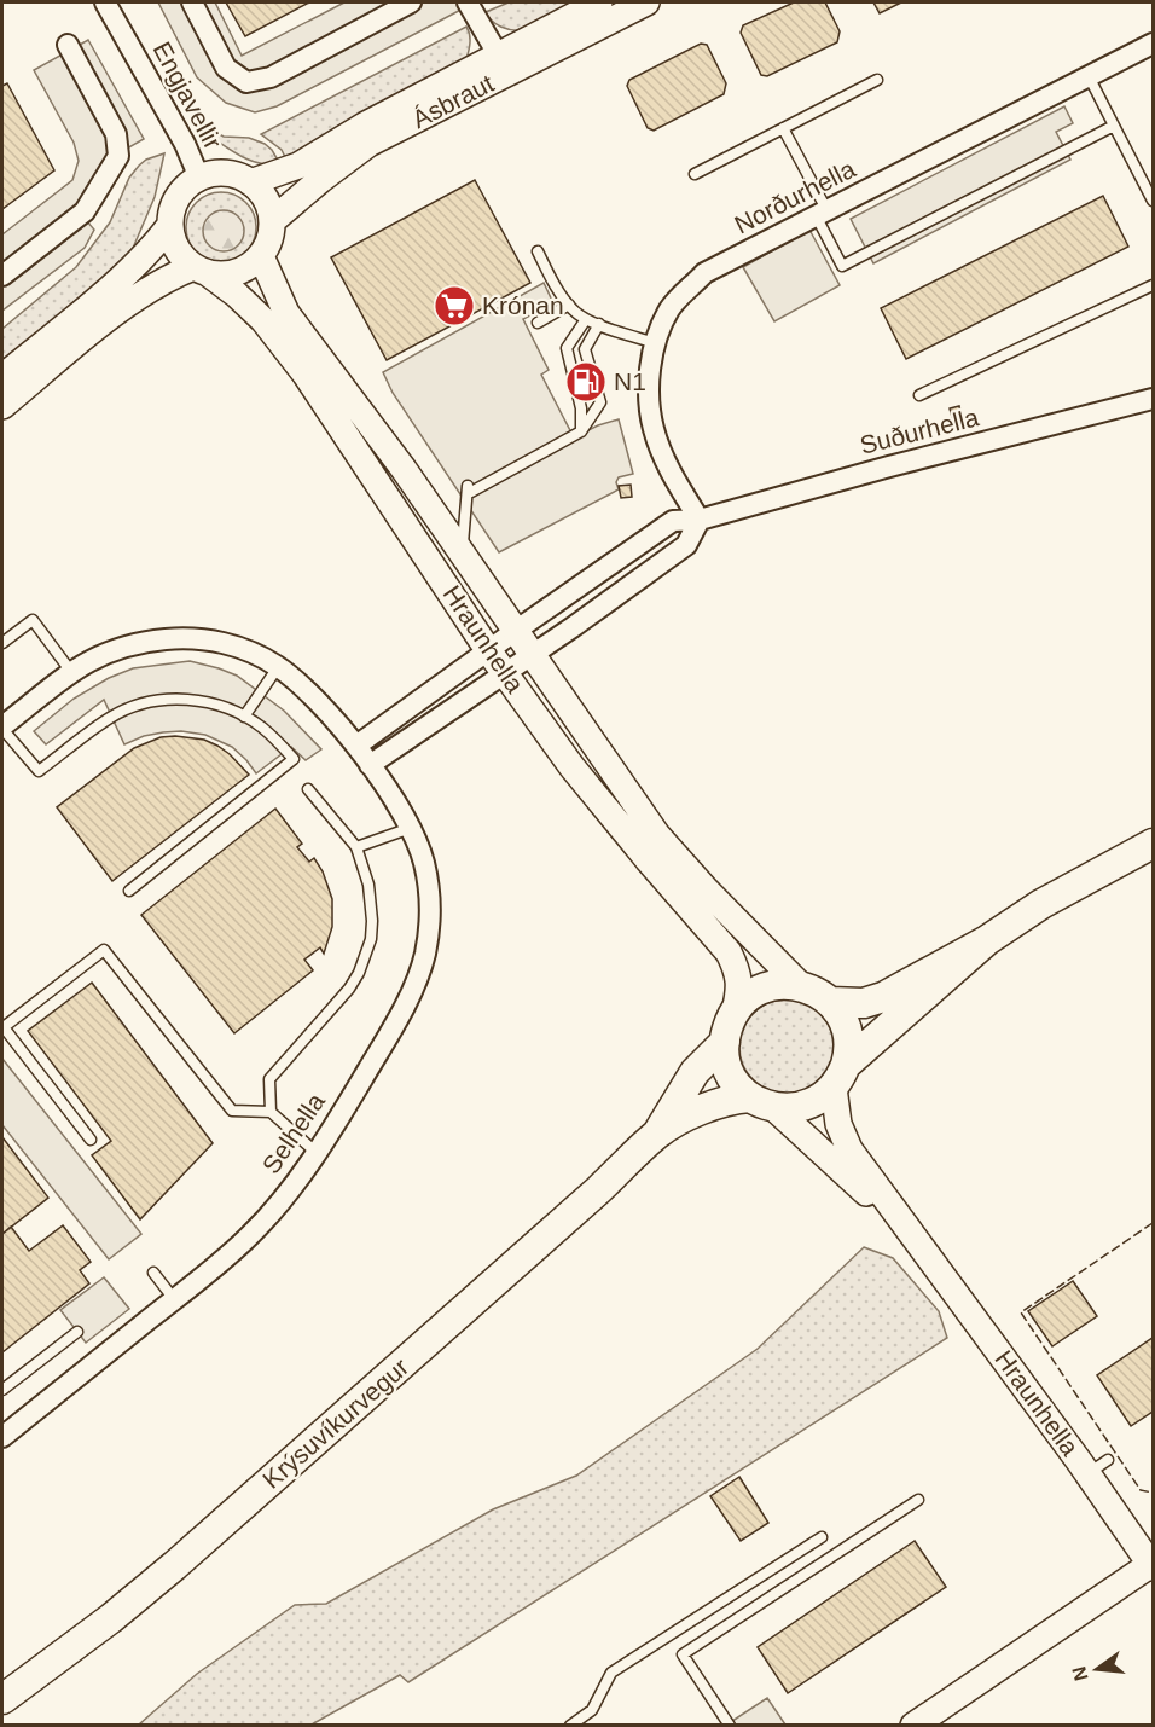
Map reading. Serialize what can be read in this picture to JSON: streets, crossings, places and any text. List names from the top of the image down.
{
  "streets": {
    "main road": ["Krýsuvíkurvegur"],
    "street": [
      "Engjavellir",
      "Ásbraut",
      "Norðurhella",
      "Suðurhella",
      "Hraunhella",
      "Selhella"
    ]
  },
  "crossings": [
    ["Engjavellir", "Ásbraut"],
    ["Engjavellir", "Hraunhella"],
    ["Ásbraut", "Hraunhella"],
    ["Norðurhella", "Suðurhella"],
    ["Suðurhella", "Hraunhella"],
    ["Hraunhella", "Krýsuvíkurvegur"]
  ],
  "places": {
    "supermarket": ["Krónan"],
    "fuel station": ["N1"]
  },
  "north": "left"
}
